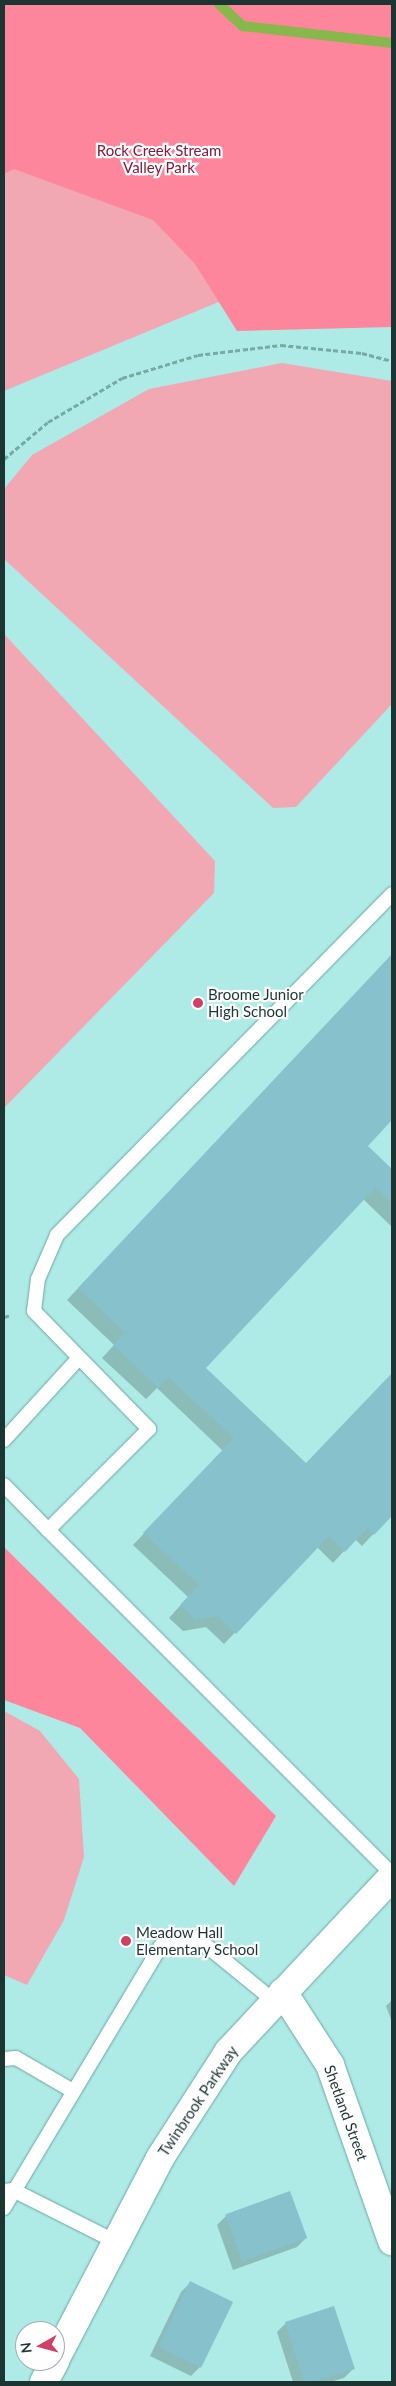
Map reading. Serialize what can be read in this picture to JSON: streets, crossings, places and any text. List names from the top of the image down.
{
  "streets": {
    "street": ["Twinbrook Parkway", "Shetland Street"]
  },
  "crossings": [
    ["Twinbrook Parkway", "Shetland Street"]
  ],
  "parks": ["Rock Creek Stream Valley Park"],
  "places": ["Broome Junior High School", "Meadow Hall Elementary School"],
  "north": "left"
}
